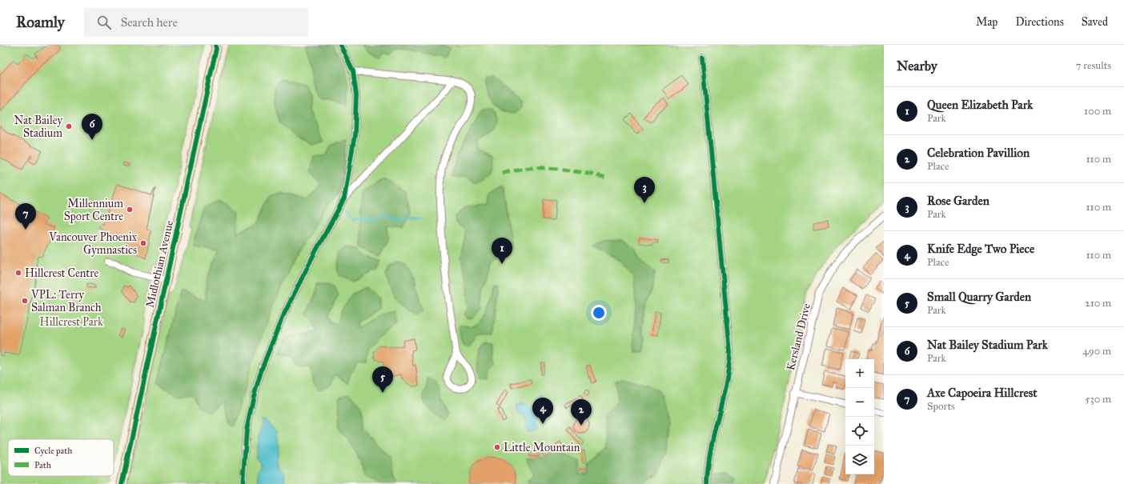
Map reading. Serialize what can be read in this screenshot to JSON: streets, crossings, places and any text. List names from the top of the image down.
{
  "streets": {
    "street": ["Midlothian Avenue", "Kersland Drive"]
  },
  "parks": ["Hillcrest Park"],
  "places": [
    "Nat Bailey Stadium",
    "Millennium Sport Centre",
    "Vancouver Phoenix Gymnastics",
    "Hillcrest Centre",
    "VPL: Terry Salman Branch",
    "Little Mountain"
  ],
  "legend": ["Cycle path", "Path"],
  "page": {
    "header": "Roamly",
    "search": "Search here",
    "nav": ["Map", "Directions", "Saved"],
    "heading": ["Nearby", "7 results"],
    "list": [
      {
        "mark": "1",
        "name": "Queen Elizabeth Park",
        "note": "Park",
        "value": "100 m"
      },
      {
        "mark": "2",
        "name": "Celebration Pavillion",
        "note": "Place",
        "value": "110 m"
      },
      {
        "mark": "3",
        "name": "Rose Garden",
        "note": "Park",
        "value": "110 m"
      },
      {
        "mark": "4",
        "name": "Knife Edge Two Piece",
        "note": "Place",
        "value": "110 m"
      },
      {
        "mark": "5",
        "name": "Small Quarry Garden",
        "note": "Park",
        "value": "210 m"
      },
      {
        "mark": "6",
        "name": "Nat Bailey Stadium Park",
        "note": "Park",
        "value": "490 m"
      },
      {
        "mark": "7",
        "name": "Axe Capoeira Hillcrest",
        "note": "Sports",
        "value": "530 m"
      }
    ],
    "pins": [
      "6",
      "3",
      "7",
      "1",
      "5",
      "4",
      "2"
    ],
    "map_buttons": ["+", "−"]
  }
}
